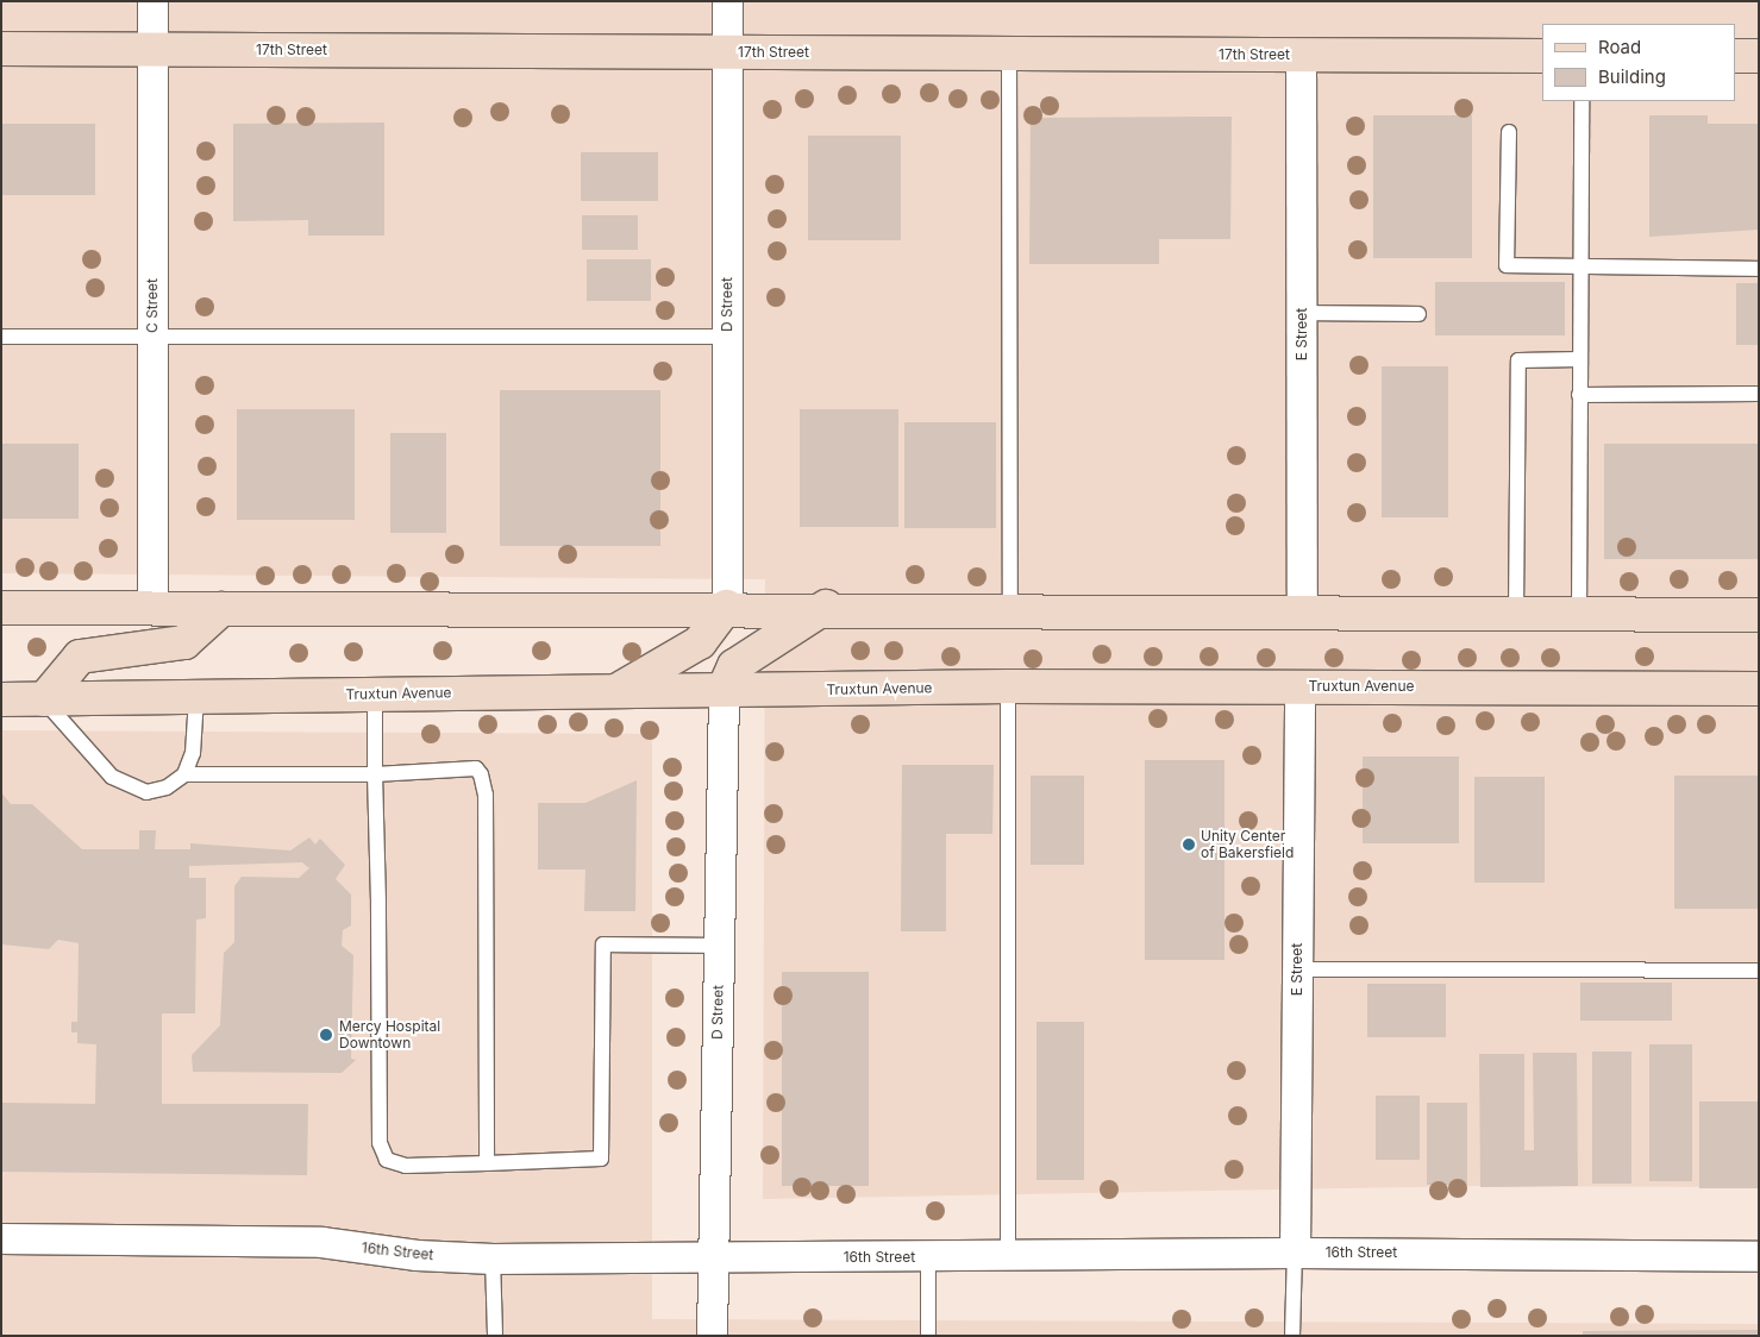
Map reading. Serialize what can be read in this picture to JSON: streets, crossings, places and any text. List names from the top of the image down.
{
  "streets": {
    "main road": ["17th Street", "Truxtun Avenue"],
    "street": [
      "D Street",
      "C Street",
      "E Street",
      "16th Street"
    ]
  },
  "crossings": [
    ["17th Street", "D Street"],
    ["17th Street", "C Street"],
    ["17th Street", "E Street"],
    ["D Street", "Truxtun Avenue"],
    ["D Street", "16th Street"],
    ["E Street", "Truxtun Avenue"],
    ["E Street", "16th Street"]
  ],
  "places": ["Unity Center of Bakersfield", "Mercy Hospital Downtown"],
  "legend": ["Road", "Building"]
}
